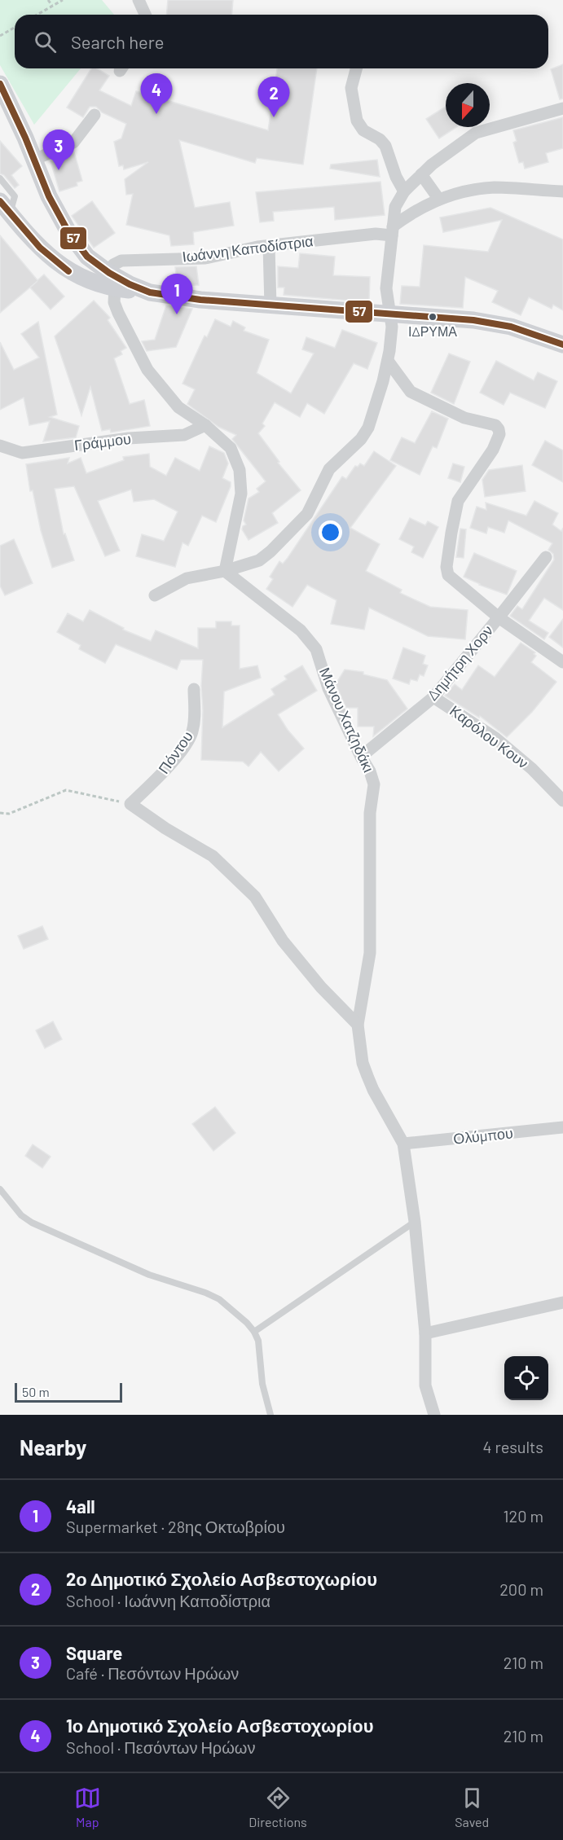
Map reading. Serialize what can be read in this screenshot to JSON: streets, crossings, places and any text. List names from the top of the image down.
{
  "streets": {
    "street": [
      "Ιωάννη Καποδίστρια",
      "Γράμμου",
      "Δημήτρη Χορν",
      "Μάνου Χατζηδάκι",
      "Καρόλου Κουν",
      "Πόντου",
      "Ολύμπου"
    ]
  },
  "crossings": [
    ["Δημήτρη Χορν", "Μάνου Χατζηδάκι"],
    ["Δημήτρη Χορν", "Καρόλου Κουν"],
    ["Μάνου Χατζηδάκι", "Ολύμπου"]
  ],
  "places": ["ΙΔΡΥΜΑ"],
  "lines": ["transit line 57"],
  "scale_bar": "50 m",
  "north": "bottom",
  "page": {
    "search": "Search here",
    "pins": [
      "4",
      "2",
      "3",
      "1"
    ],
    "scale": "50 m",
    "heading": ["Nearby", "4 results"],
    "list": [
      {
        "mark": "1",
        "name": "4all",
        "note": "Supermarket · 28ης Οκτωβρίου",
        "value": "120 m"
      },
      {
        "mark": "2",
        "name": "2ο Δημοτικό Σχολείο Ασβεστοχωρίου",
        "note": "School · Ιωάννη Καποδίστρια",
        "value": "200 m"
      },
      {
        "mark": "3",
        "name": "Square",
        "note": "Café · Πεσόντων Ηρώων",
        "value": "210 m"
      },
      {
        "mark": "4",
        "name": "1ο Δημοτικό Σχολείο Ασβεστοχωρίου",
        "note": "School · Πεσόντων Ηρώων",
        "value": "210 m"
      }
    ],
    "nav": ["Map", "Directions", "Saved"]
  }
}
